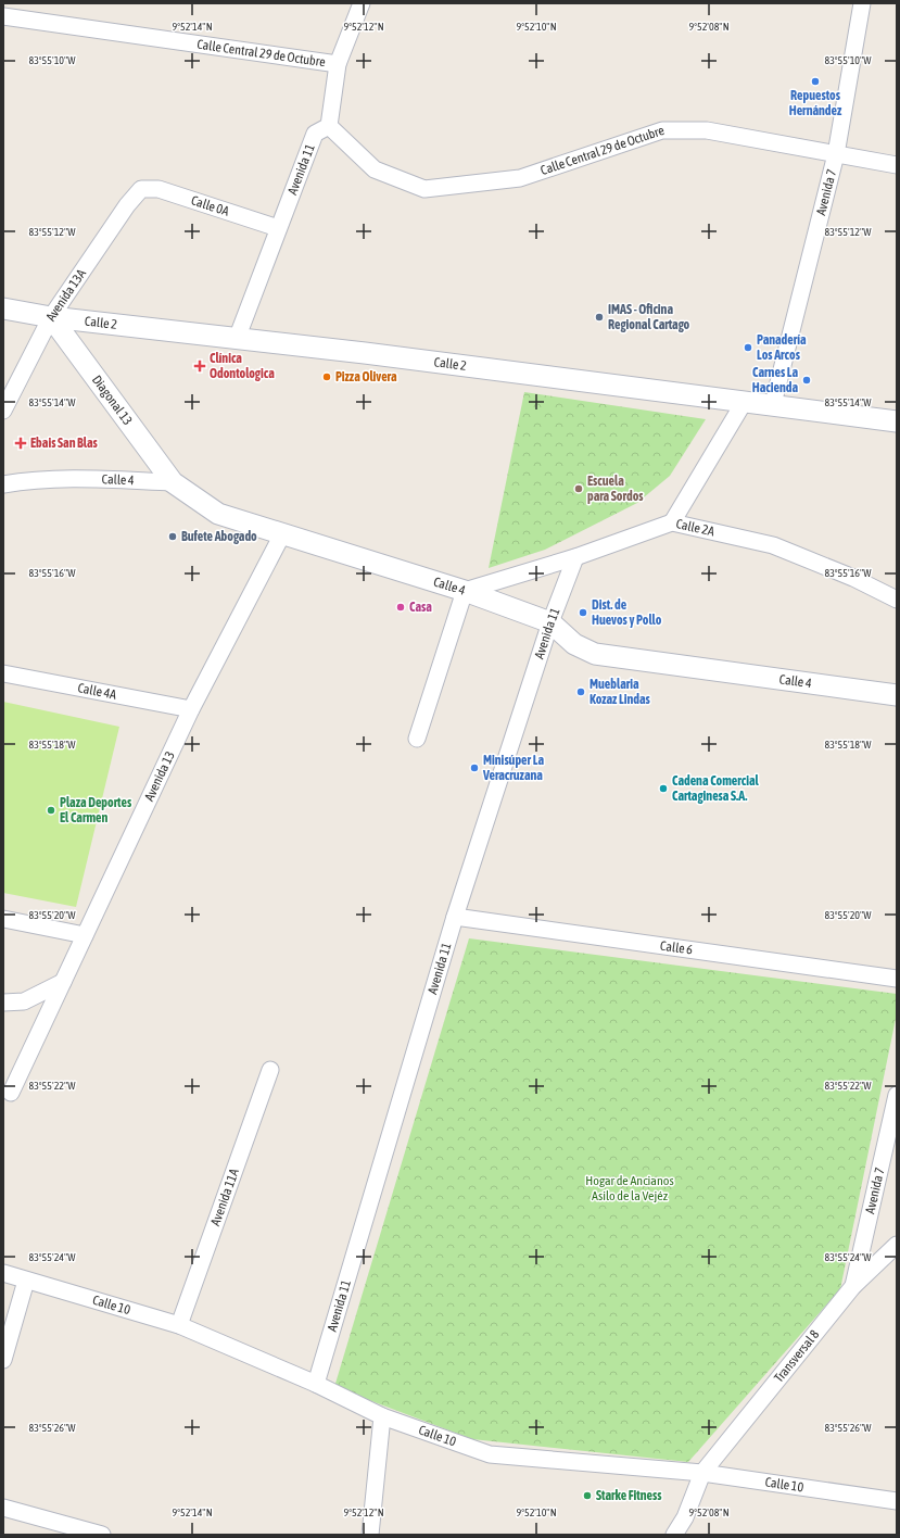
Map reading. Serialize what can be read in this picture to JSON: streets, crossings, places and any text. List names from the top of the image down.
{
  "streets": {
    "street": [
      "Calle Central 29 de Octubre",
      "Avenida 11",
      "Avenida 7",
      "Calle 0A",
      "Avenida 13A",
      "Calle 2",
      "Diagonal 13",
      "Calle 4",
      "Calle 2A",
      "Calle 4A",
      "Avenida 13",
      "Calle 6",
      "Avenida 11A",
      "Calle 10",
      "Transversal 8"
    ]
  },
  "crossings": [
    ["Calle Central 29 de Octubre", "Avenida 11"],
    ["Calle Central 29 de Octubre", "Avenida 7"],
    ["Avenida 11", "Calle 0A"],
    ["Avenida 11", "Calle 2"],
    ["Avenida 11", "Calle 4"],
    ["Avenida 11", "Calle 2A"],
    ["Avenida 11", "Calle 6"],
    ["Avenida 11", "Calle 10"],
    ["Avenida 7", "Calle 2"],
    ["Avenida 7", "Transversal 8"],
    ["Calle 0A", "Avenida 13A"],
    ["Avenida 13A", "Calle 2"],
    ["Avenida 13A", "Diagonal 13"],
    ["Calle 2", "Diagonal 13"],
    ["Diagonal 13", "Calle 4"],
    ["Calle 4", "Calle 2A"],
    ["Calle 4", "Avenida 13"],
    ["Calle 4A", "Avenida 13"],
    ["Avenida 11A", "Calle 10"],
    ["Calle 10", "Transversal 8"]
  ],
  "parks": ["Hogar de Ancianos Asilo de la Vejéz"],
  "places": {
    "other": [
      "Repuestos Hernández",
      "IMAS - Oficina Regional Cartago",
      "Panadería Los Arcos",
      "Pizza Olivera",
      "Carnes La Hacienda",
      "Escuela para Sordos",
      "Bufete Abogado",
      "Casa",
      "Dist. de Huevos y Pollo",
      "Mueblaria Kozaz Lindas",
      "Minisúper La Veracruzana",
      "Cadena Comercial Cartaginesa S.A.",
      "Plaza Deportes El Carmen",
      "Starke Fitness"
    ],
    "health": ["Clínica Odontologica", "Ebais San Blas"]
  },
  "coordinates": [
    "9°52'14\"N",
    "9°52'12\"N",
    "9°52'10\"N",
    "9°52'08\"N",
    "83°55'10\"W",
    "83°55'12\"W",
    "83°55'14\"W",
    "83°55'16\"W",
    "83°55'18\"W",
    "83°55'20\"W",
    "83°55'22\"W",
    "83°55'24\"W",
    "83°55'26\"W"
  ]
}
